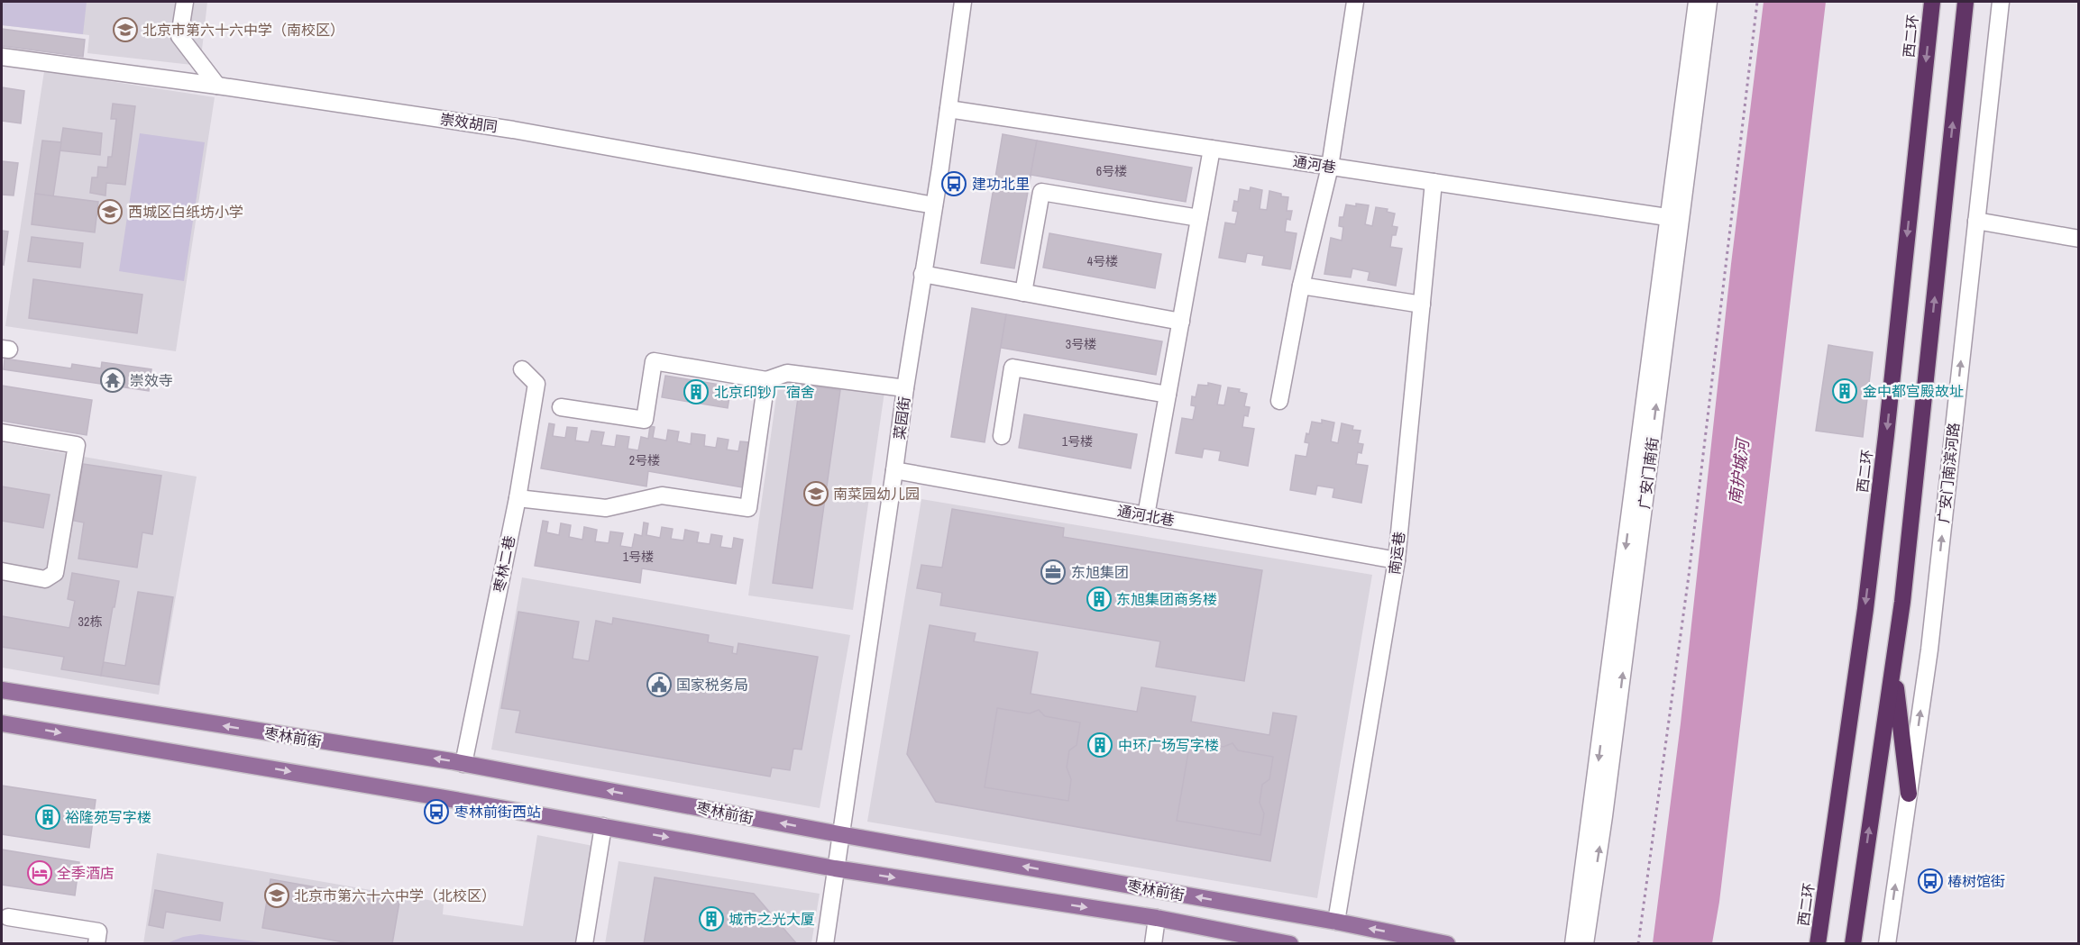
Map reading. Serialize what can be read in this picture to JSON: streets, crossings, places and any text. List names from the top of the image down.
{
  "streets": {
    "highway": ["西二环"],
    "main road": ["枣林前街"],
    "street": [
      "崇效胡同",
      "通河巷",
      "菜园街",
      "广安门南街",
      "广安门南滨河路",
      "通河北巷",
      "南运巷",
      "枣林二巷"
    ]
  },
  "crossings": [
    ["崇效胡同", "菜园街"],
    ["通河巷", "菜园街"],
    ["通河巷", "广安门南街"],
    ["通河巷", "南运巷"],
    ["菜园街", "通河北巷"],
    ["菜园街", "枣林前街"],
    ["通河北巷", "南运巷"],
    ["南运巷", "枣林前街"],
    ["枣林二巷", "枣林前街"]
  ],
  "one_way": ["广安门南滨河路"],
  "water": ["南护城河"],
  "places": {
    "school or university": [
      "北京市第六十六中学（南校区）",
      "西城区白纸坊小学",
      "南菜园幼儿园",
      "北京市第六十六中学（北校区）"
    ],
    "bus stop": ["建功北里", "枣林前街西站", "椿树馆街"],
    "temple": ["崇效寺"],
    "building": [
      "金中都宫殿故址",
      "北京印钞厂宿舍",
      "东旭集团商务楼",
      "中环广场写字楼",
      "裕隆苑写字楼",
      "城市之光大厦"
    ],
    "office": ["东旭集团"],
    "public building": ["国家税务局"],
    "hotel": ["全季酒店"]
  },
  "house_numbers": [
    "6号楼",
    "4号楼",
    "3号楼",
    "1号楼",
    "2号楼",
    "1号楼",
    "32栋"
  ]
}
